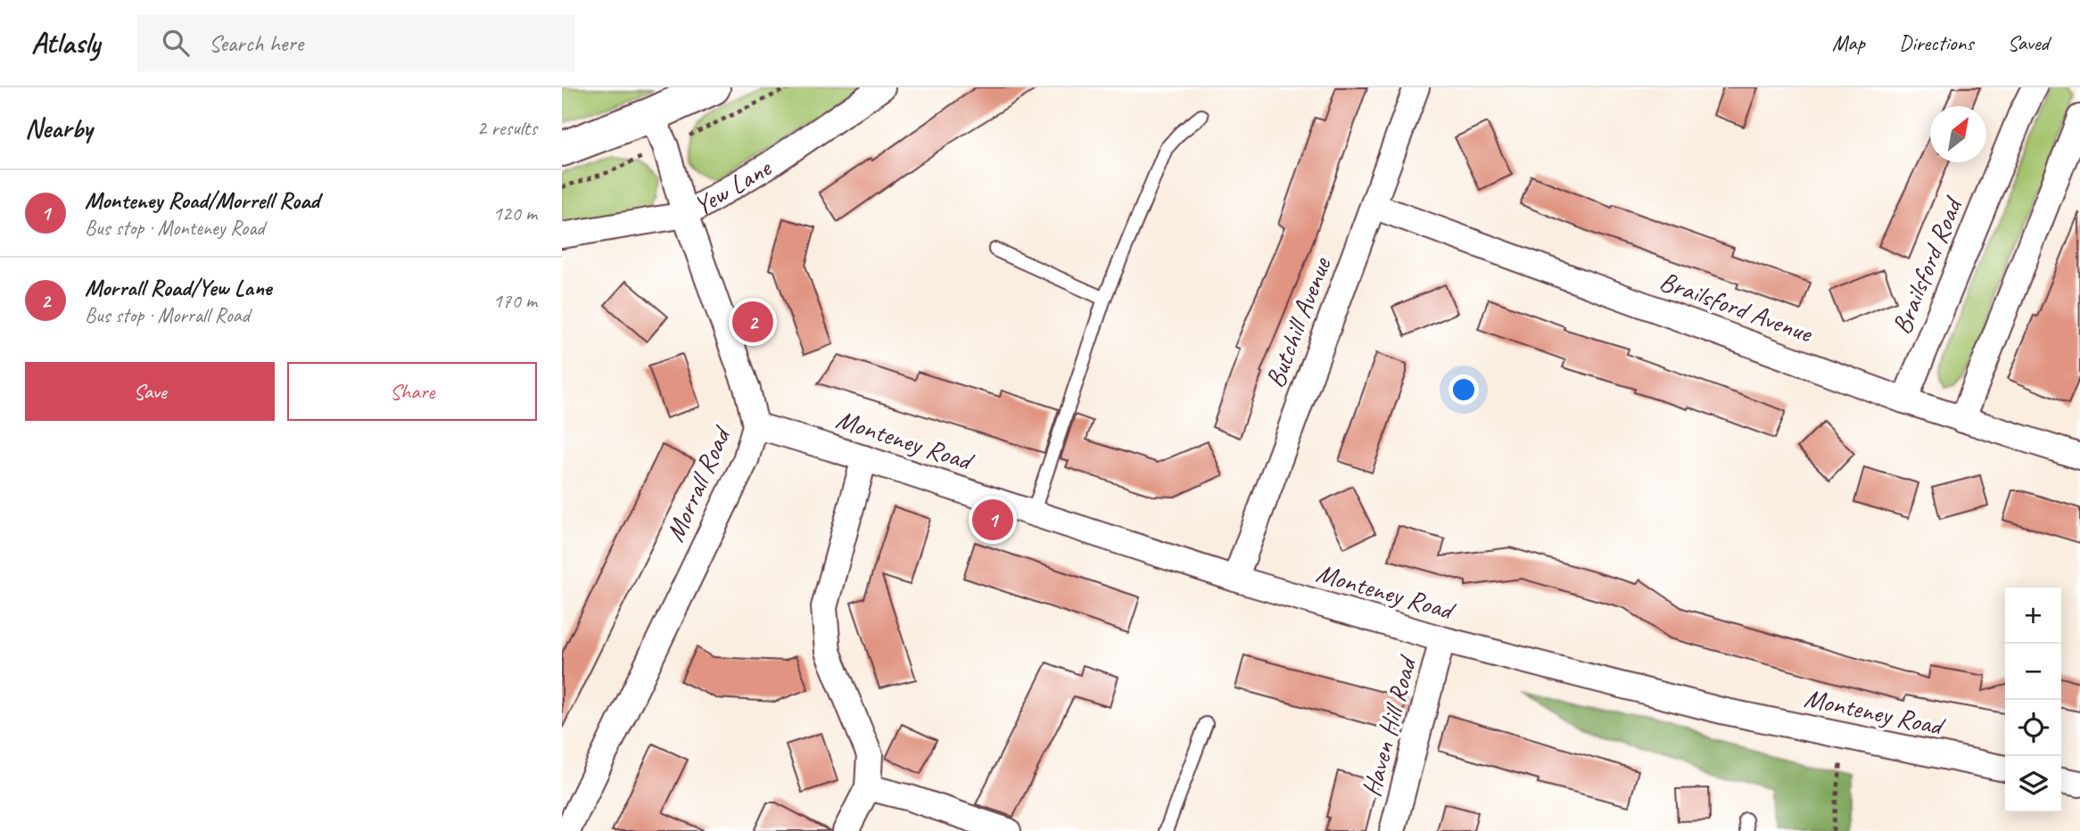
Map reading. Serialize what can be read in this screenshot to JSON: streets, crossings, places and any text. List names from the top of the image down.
{
  "streets": {
    "street": [
      "Yew Lane",
      "Brailsford Road",
      "Brailsford Avenue",
      "Butchill Avenue",
      "Monteney Road",
      "Morrall Road",
      "Haven Hill Road"
    ]
  },
  "crossings": [
    ["Yew Lane", "Morrall Road"],
    ["Brailsford Road", "Brailsford Avenue"],
    ["Brailsford Avenue", "Butchill Avenue"],
    ["Butchill Avenue", "Monteney Road"],
    ["Monteney Road", "Morrall Road"],
    ["Monteney Road", "Haven Hill Road"]
  ],
  "north": "top right",
  "page": {
    "header": "Atlasly",
    "search": "Search here",
    "nav": ["Map", "Directions", "Saved"],
    "heading": ["Nearby", "2 results"],
    "list": [
      {
        "mark": "1",
        "name": "Monteney Road/Morrell Road",
        "note": "Bus stop · Monteney Road",
        "value": "120 m"
      },
      {
        "mark": "2",
        "name": "Morrall Road/Yew Lane",
        "note": "Bus stop · Morrall Road",
        "value": "170 m"
      }
    ],
    "pins": ["2", "1"],
    "buttons": ["Save", "Share"],
    "map_buttons": ["+", "−"]
  }
}
